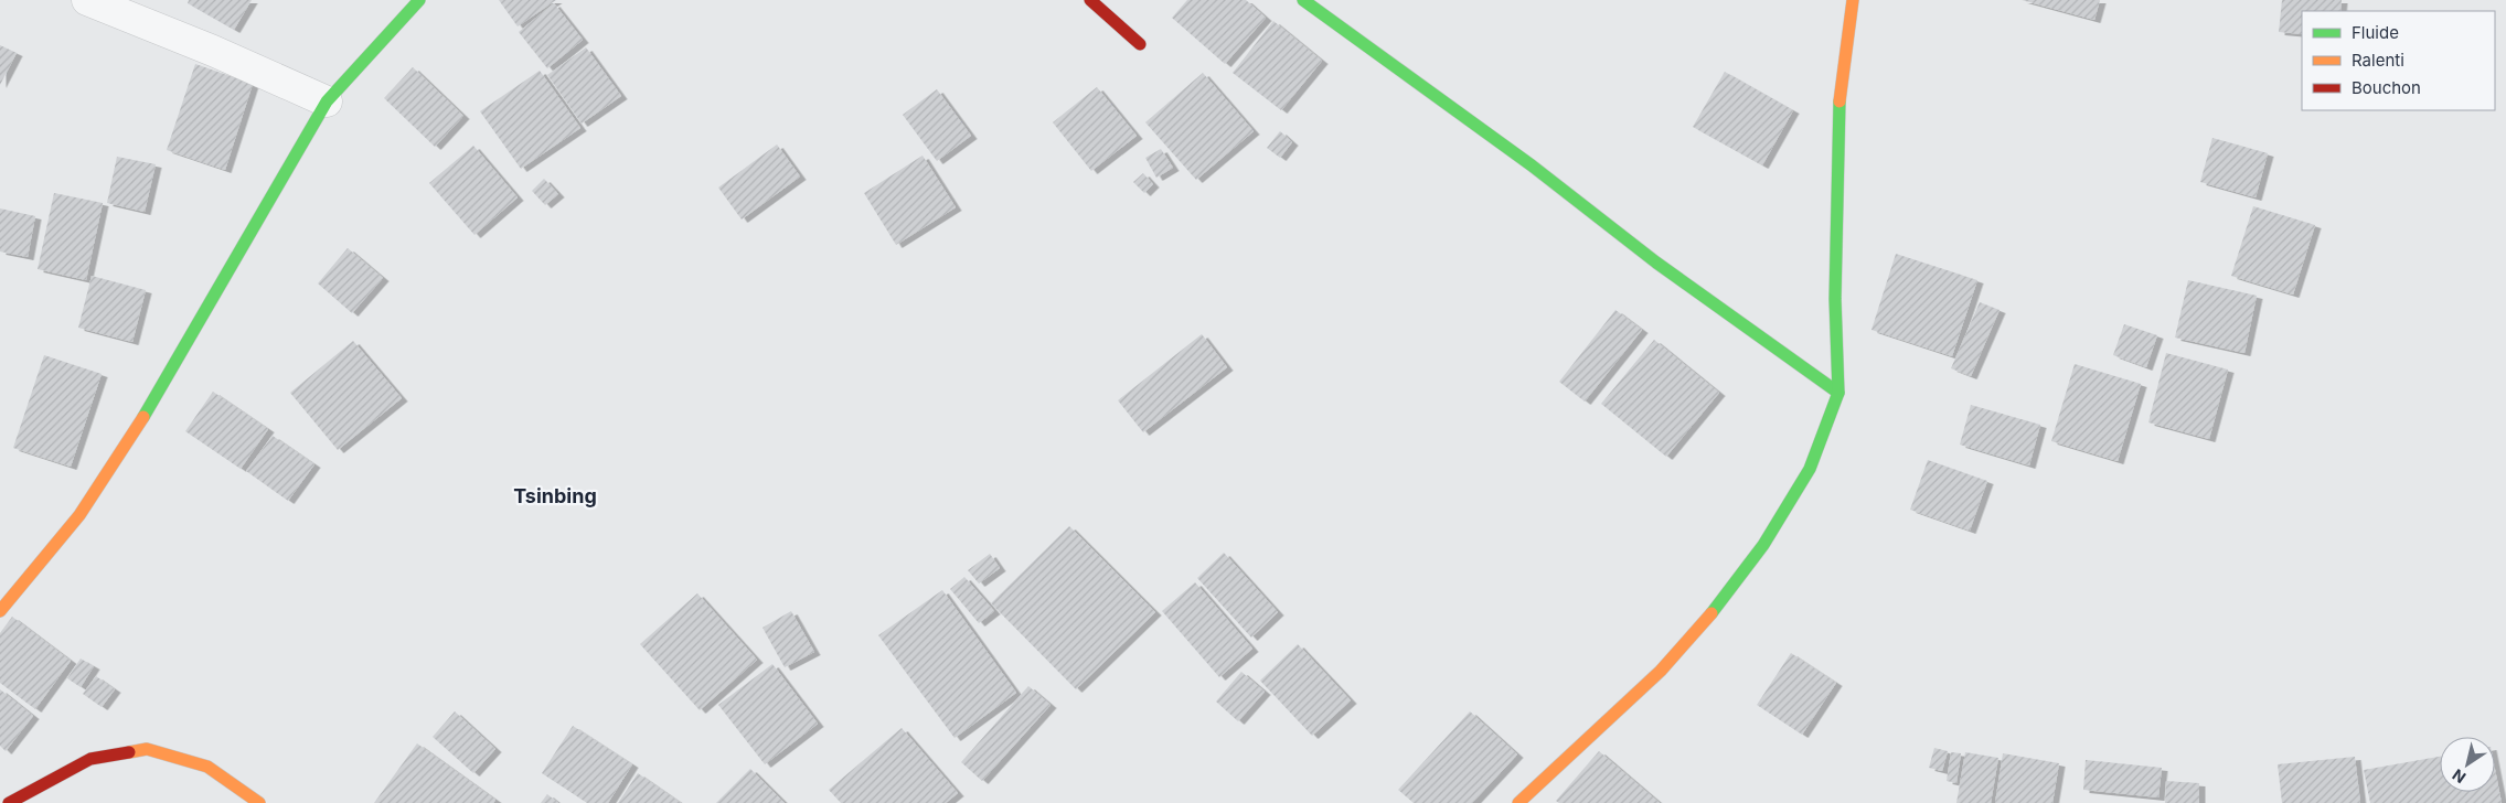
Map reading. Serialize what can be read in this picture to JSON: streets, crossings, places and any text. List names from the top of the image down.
{
  "districts": ["Tsinbing"],
  "legend": ["Fluide", "Ralenti", "Bouchon"],
  "north": "bottom left"
}
